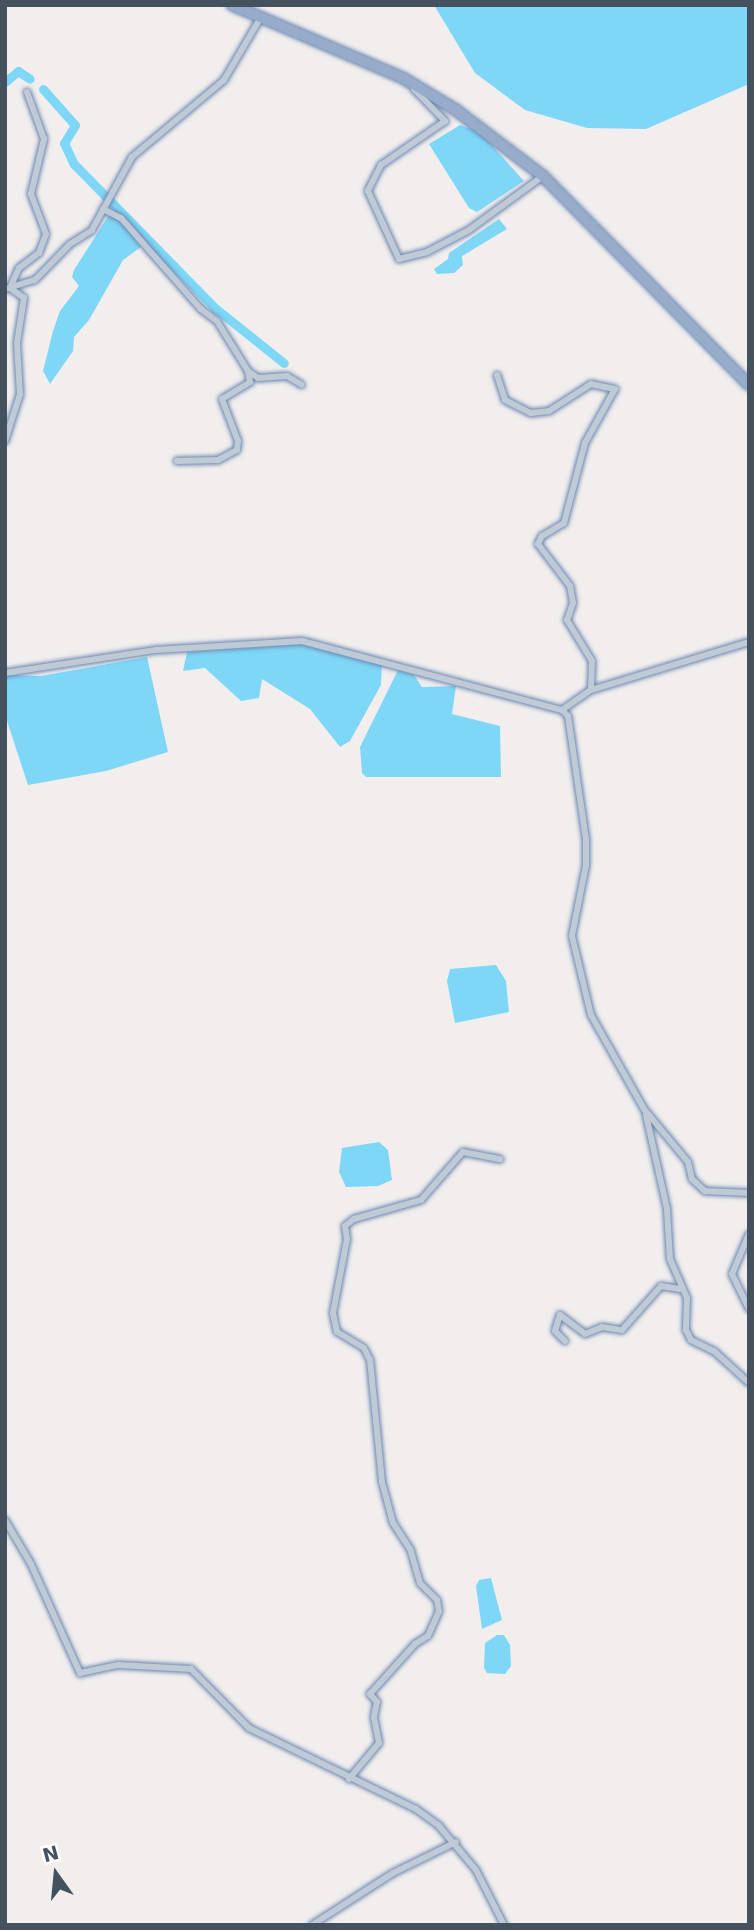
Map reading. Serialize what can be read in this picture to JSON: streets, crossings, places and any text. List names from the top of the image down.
{
  "north": "top"
}
